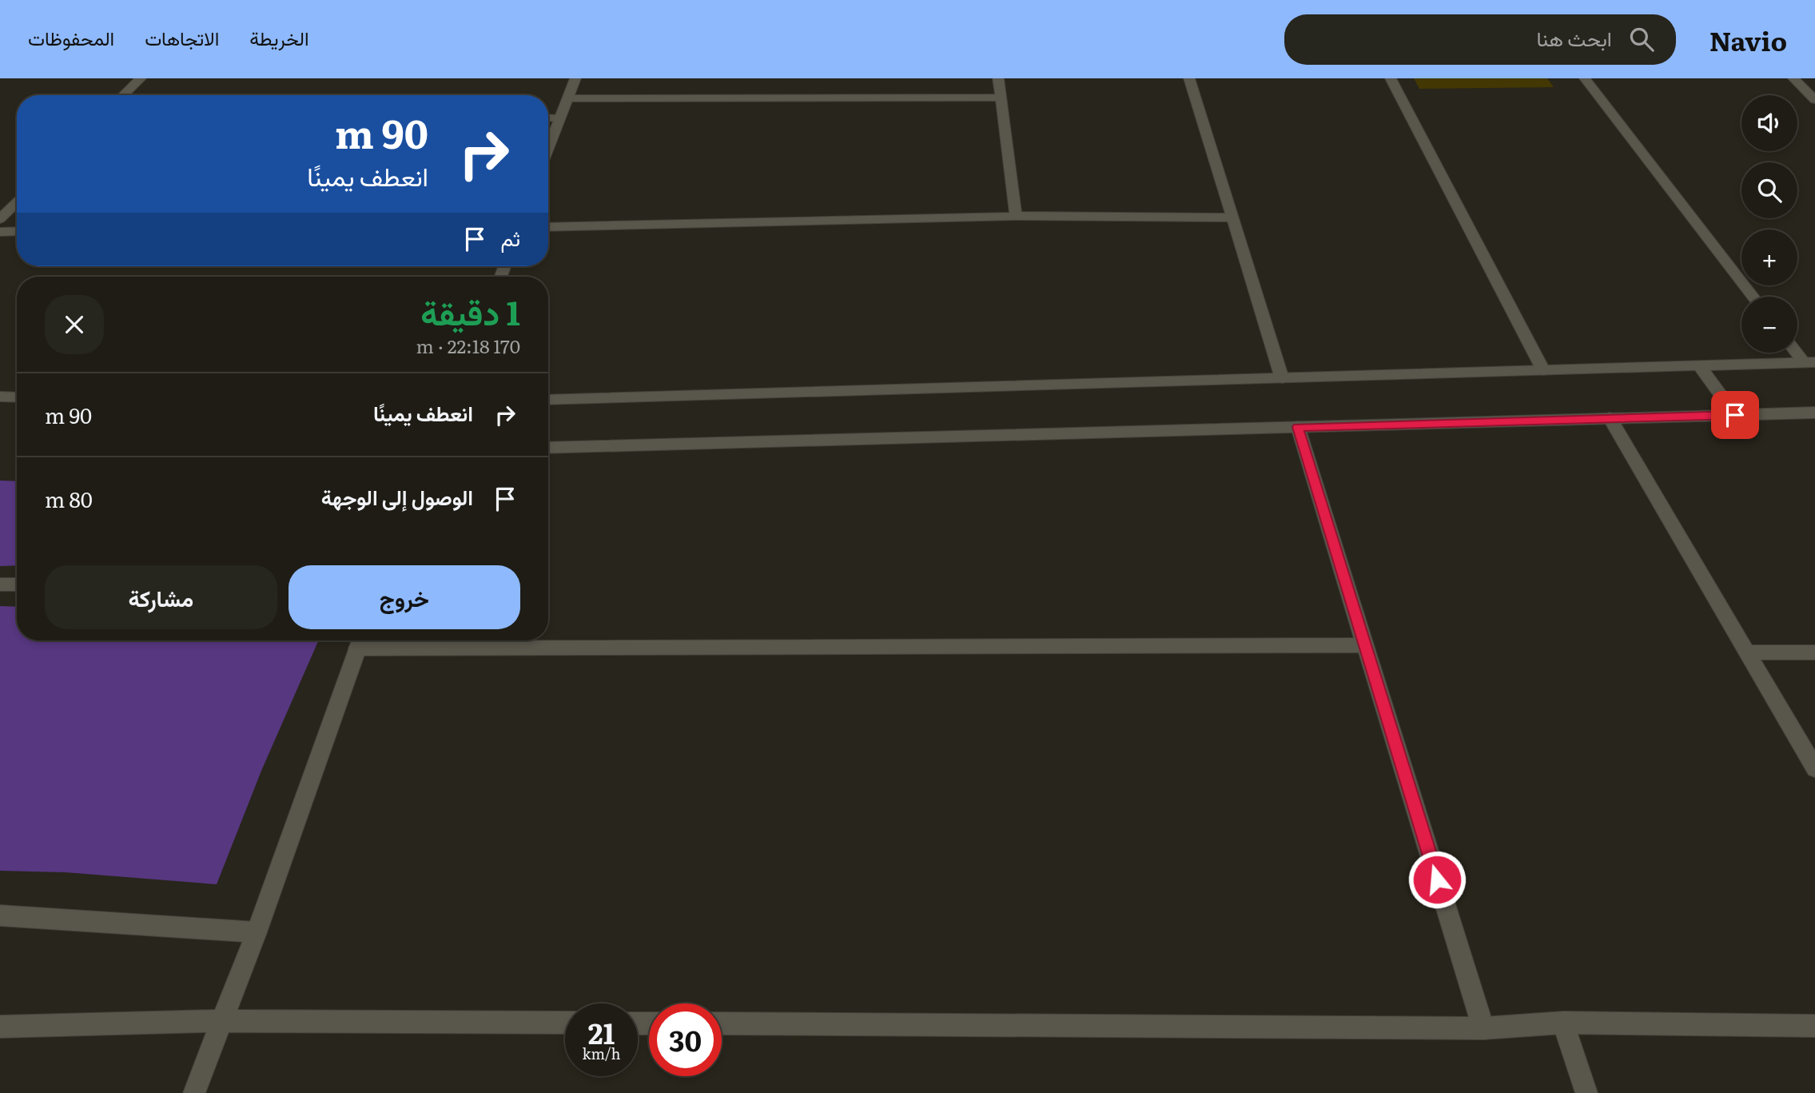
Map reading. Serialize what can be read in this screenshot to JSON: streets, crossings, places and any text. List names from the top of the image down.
{
  "page": {
    "header": "Navio",
    "search": "ابحث هنا",
    "nav": ["الخريطة", "الاتجاهات", "المحفوظات"],
    "map_buttons": ["+", "−"],
    "turn": ["90 m", "انعطف يمينًا"],
    "then": "ثم",
    "heading": ["1 دقيقة", "170 m · 22:18"],
    "list": [
      {
        "name": "انعطف يمينًا",
        "value": "90 m"
      },
      {
        "name": "الوصول إلى الوجهة",
        "value": "80 m"
      }
    ],
    "buttons": ["خروج", "مشاركة"],
    "speed": "21 km/h",
    "limit": "30"
  }
}
